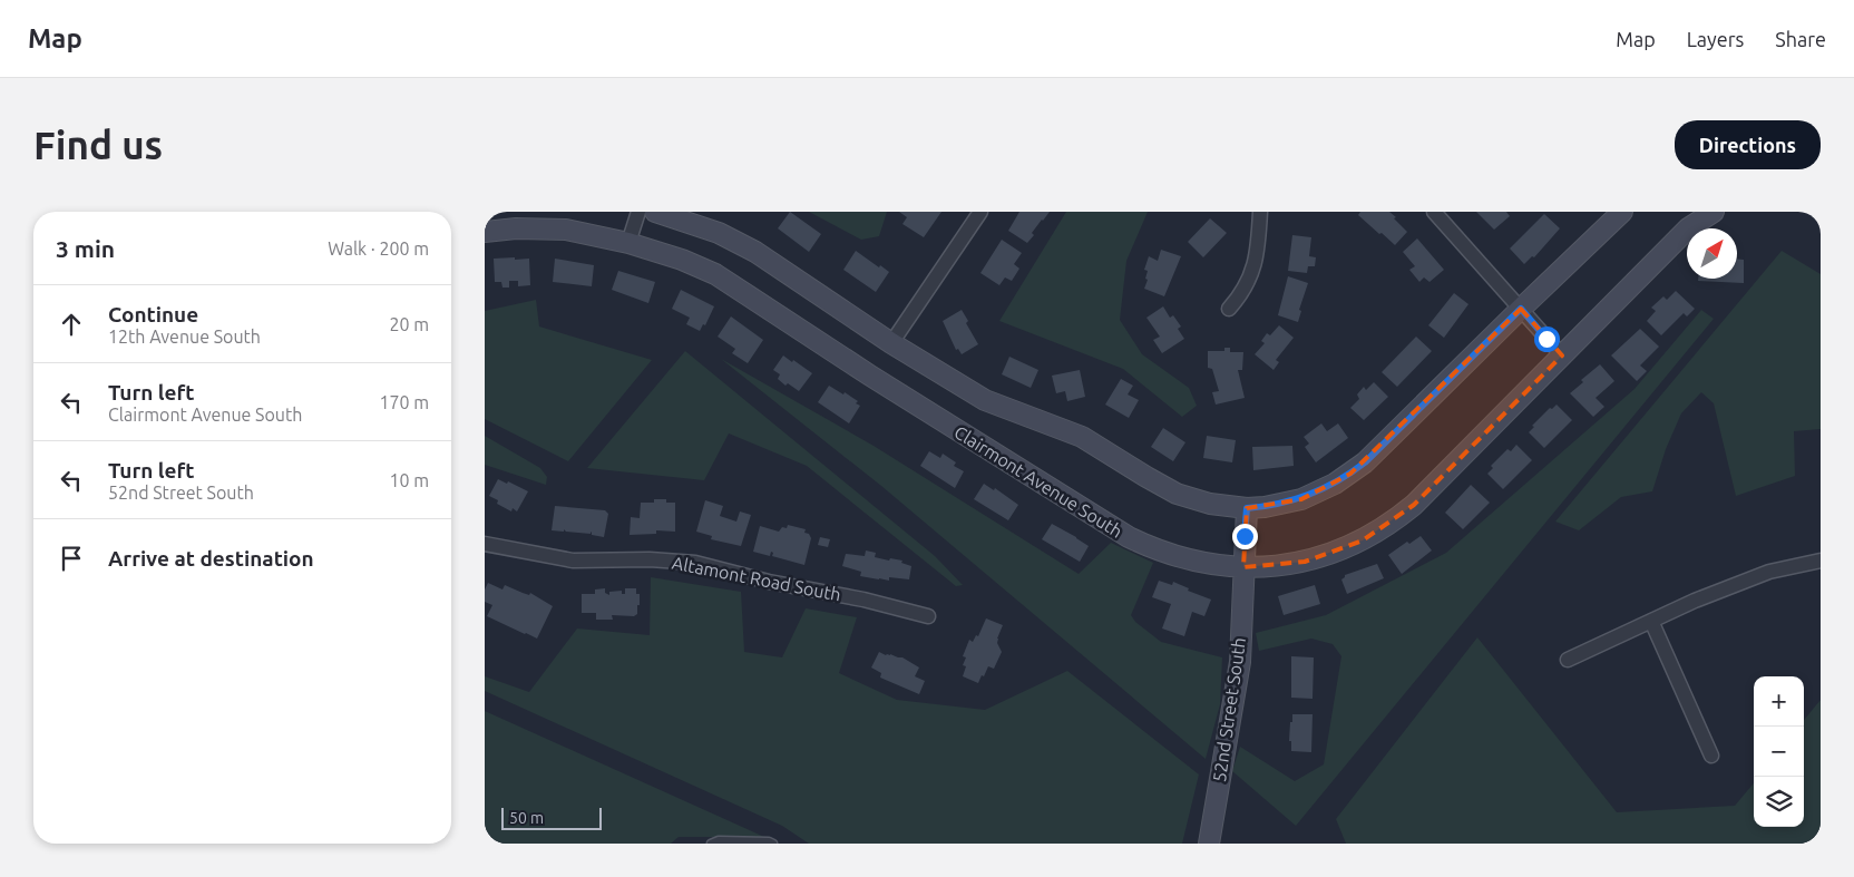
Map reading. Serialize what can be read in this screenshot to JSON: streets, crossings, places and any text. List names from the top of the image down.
{
  "streets": {
    "street": ["Clairmont Avenue South", "Altamont Road South", "52nd Street South"]
  },
  "crossings": [
    ["Clairmont Avenue South", "52nd Street South"]
  ],
  "scale_bar": "50 m",
  "north": "top right",
  "page": {
    "header": "Map",
    "nav": ["Map", "Layers", "Share"],
    "buttons": "Directions",
    "title": "Find us",
    "heading": ["3 min", "Walk · 200 m"],
    "list": [
      ["Continue", "12th Avenue South", "20 m"],
      ["Turn left", "Clairmont Avenue South", "170 m"],
      ["Turn left", "52nd Street South", "10 m"],
      "Arrive at destination"
    ],
    "map_buttons": ["+", "−"],
    "scale": "50 m"
  }
}
